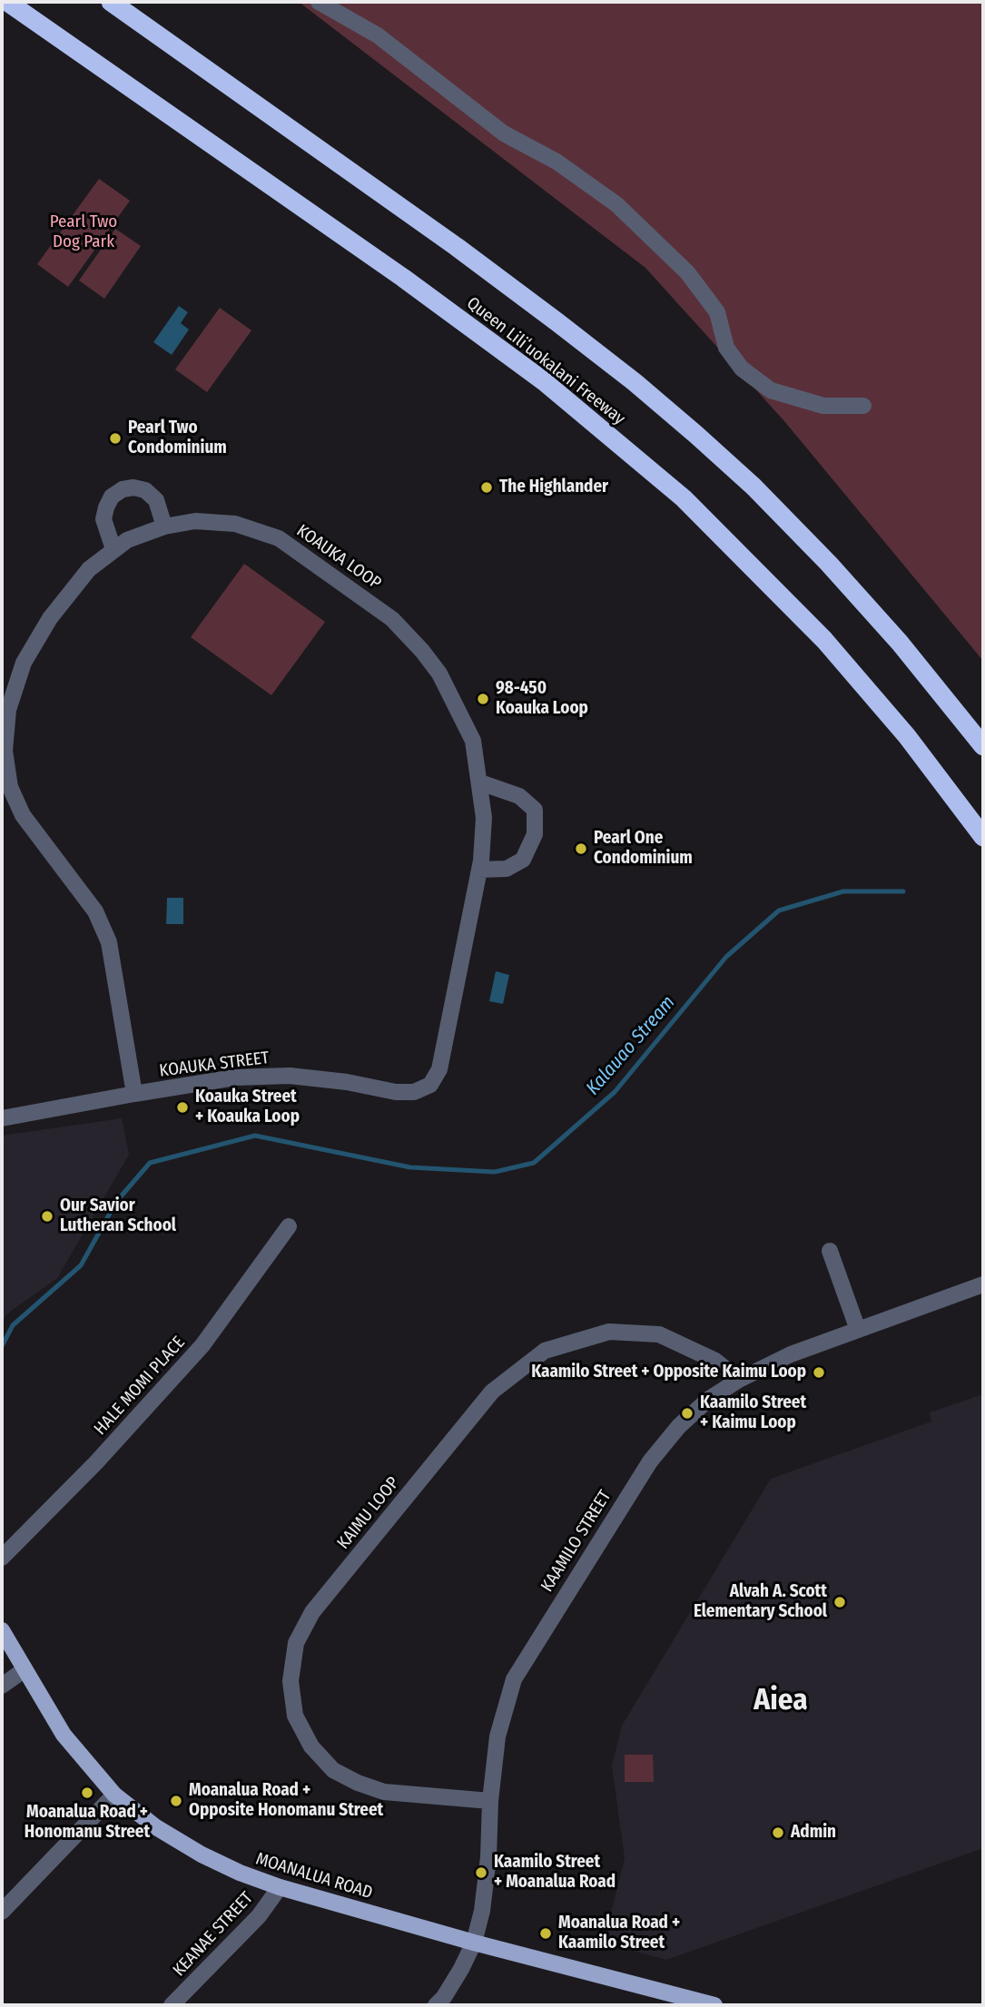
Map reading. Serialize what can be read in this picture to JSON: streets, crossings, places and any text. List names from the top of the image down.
{
  "streets": {
    "highway": ["Queen Liliʻuokalani Freeway"],
    "main road": ["MOANALUA ROAD"],
    "street": [
      "KOAUKA LOOP",
      "KOAUKA STREET",
      "HALE MOMI PLACE",
      "KAIMU LOOP",
      "KAAMILO STREET",
      "KEANAE STREET"
    ]
  },
  "crossings": [
    ["KOAUKA LOOP", "KOAUKA STREET"],
    ["KAIMU LOOP", "KAAMILO STREET"],
    ["KAAMILO STREET", "MOANALUA ROAD"],
    ["MOANALUA ROAD", "KEANAE STREET"]
  ],
  "districts": ["Aiea"],
  "water": ["Kalauao Stream"],
  "parks": ["Pearl Two Dog Park"],
  "places": [
    "Pearl Two Condominium",
    "The Highlander",
    "98-450 Koauka Loop",
    "Pearl One Condominium",
    "Koauka Street + Koauka Loop",
    "Our Savior Lutheran School",
    "Kaamilo Street + Opposite Kaimu Loop",
    "Kaamilo Street + Kaimu Loop",
    "Alvah A. Scott Elementary School",
    "Moanalua Road + Honomanu Street",
    "Moanalua Road + Opposite Honomanu Street",
    "Admin",
    "Kaamilo Street + Moanalua Road",
    "Moanalua Road + Kaamilo Street"
  ]
}
